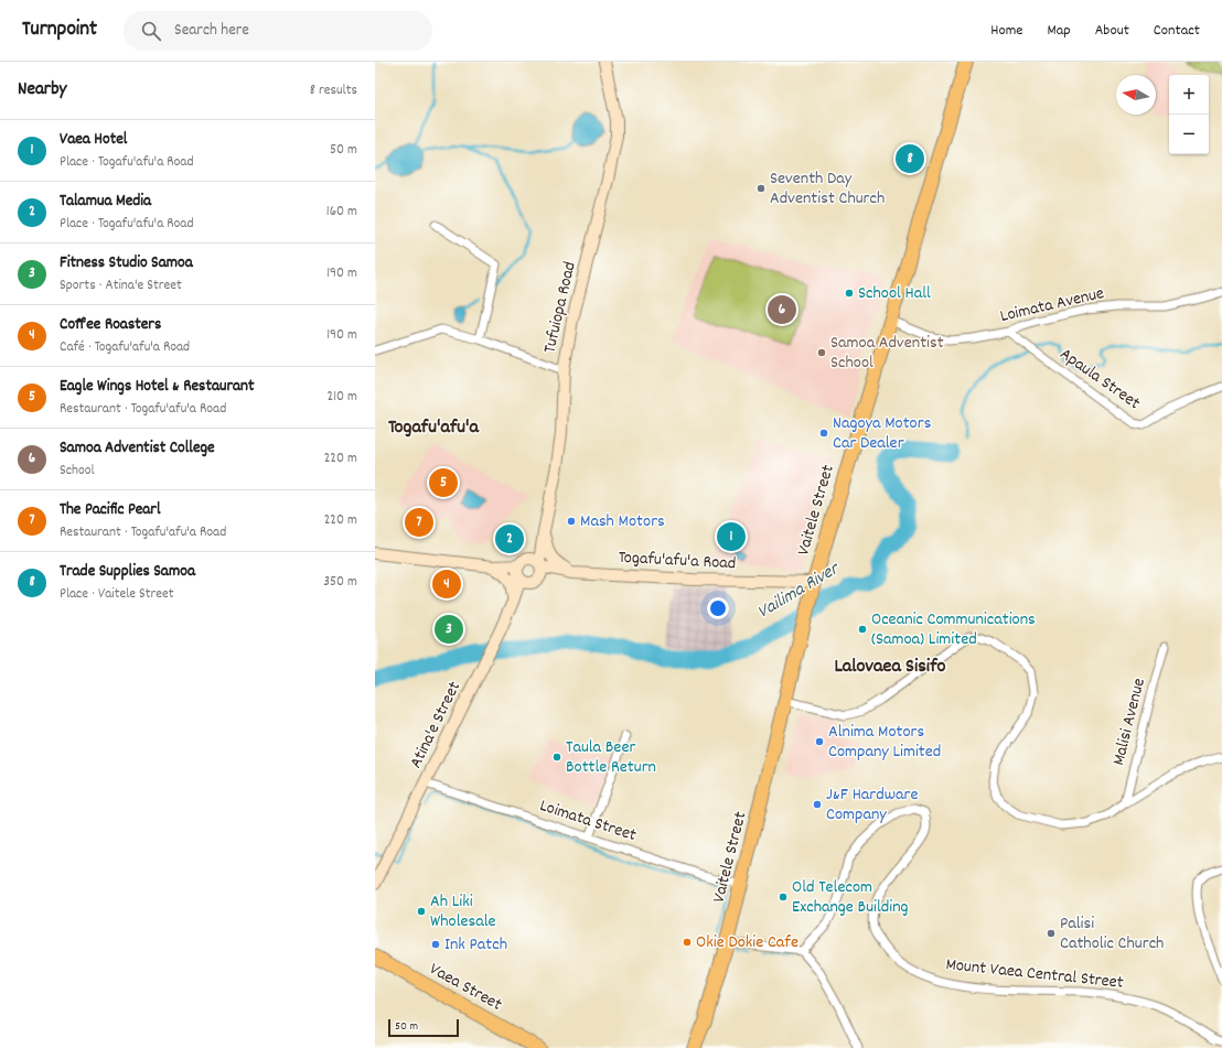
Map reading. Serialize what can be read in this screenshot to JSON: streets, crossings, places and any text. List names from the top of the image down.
{
  "streets": {
    "main road": [
      "Tufuiopa Road",
      "Vaitele Street",
      "Togafu'afu'a Road",
      "Atina'e Street",
      "Vaea Street"
    ],
    "street": [
      "Loimata Avenue",
      "Apaula Street",
      "Malisi Avenue",
      "Loimata Street",
      "Mount Vaea Central Street"
    ]
  },
  "crossings": [
    ["Loimata Avenue", "Apaula Street"],
    ["Loimata Avenue", "Vaitele Street"],
    ["Tufuiopa Road", "Togafu'afu'a Road"],
    ["Tufuiopa Road", "Atina'e Street"],
    ["Vaitele Street", "Togafu'afu'a Road"],
    ["Vaitele Street", "Loimata Street"],
    ["Togafu'afu'a Road", "Atina'e Street"],
    ["Atina'e Street", "Loimata Street"]
  ],
  "districts": ["Togafu'afu'a", "Lalovaea Sisifo"],
  "water": ["Vailima River"],
  "places": [
    "Seventh Day Adventist Church",
    "School Hall",
    "Samoa Adventist School",
    "Nagoya Motors Car Dealer",
    "Mash Motors",
    "Oceanic Communications (Samoa) Limited",
    "Alnima Motors Company Limited",
    "Taula Beer Bottle Return",
    "J&F Hardware Company",
    "Old Telecom Exchange Building",
    "Ah Liki Wholesale",
    "Palisi Catholic Church",
    "Okie Dokie Cafe",
    "Ink Patch"
  ],
  "scale_bar": "50 m",
  "north": "left",
  "page": {
    "header": "Turnpoint",
    "search": "Search here",
    "nav": [
      "Home",
      "Map",
      "About",
      "Contact"
    ],
    "heading": ["Nearby", "8 results"],
    "map_buttons": ["+", "−"],
    "list": [
      {
        "mark": "1",
        "name": "Vaea Hotel",
        "note": "Place · Togafu'afu'a Road",
        "value": "50 m"
      },
      {
        "mark": "2",
        "name": "Talamua Media",
        "note": "Place · Togafu'afu'a Road",
        "value": "160 m"
      },
      {
        "mark": "3",
        "name": "Fitness Studio Samoa",
        "note": "Sports · Atina'e Street",
        "value": "190 m"
      },
      {
        "mark": "4",
        "name": "Coffee Roasters",
        "note": "Café · Togafu'afu'a Road",
        "value": "190 m"
      },
      {
        "mark": "5",
        "name": "Eagle Wings Hotel & Restaurant",
        "note": "Restaurant · Togafu'afu'a Road",
        "value": "210 m"
      },
      {
        "mark": "6",
        "name": "Samoa Adventist College",
        "note": "School",
        "value": "220 m"
      },
      {
        "mark": "7",
        "name": "The Pacific Pearl",
        "note": "Restaurant · Togafu'afu'a Road",
        "value": "220 m"
      },
      {
        "mark": "8",
        "name": "Trade Supplies Samoa",
        "note": "Place · Vaitele Street",
        "value": "350 m"
      }
    ],
    "pins": [
      "8",
      "6",
      "5",
      "7",
      "1",
      "2",
      "4",
      "3"
    ],
    "scale": "50 m"
  }
}
